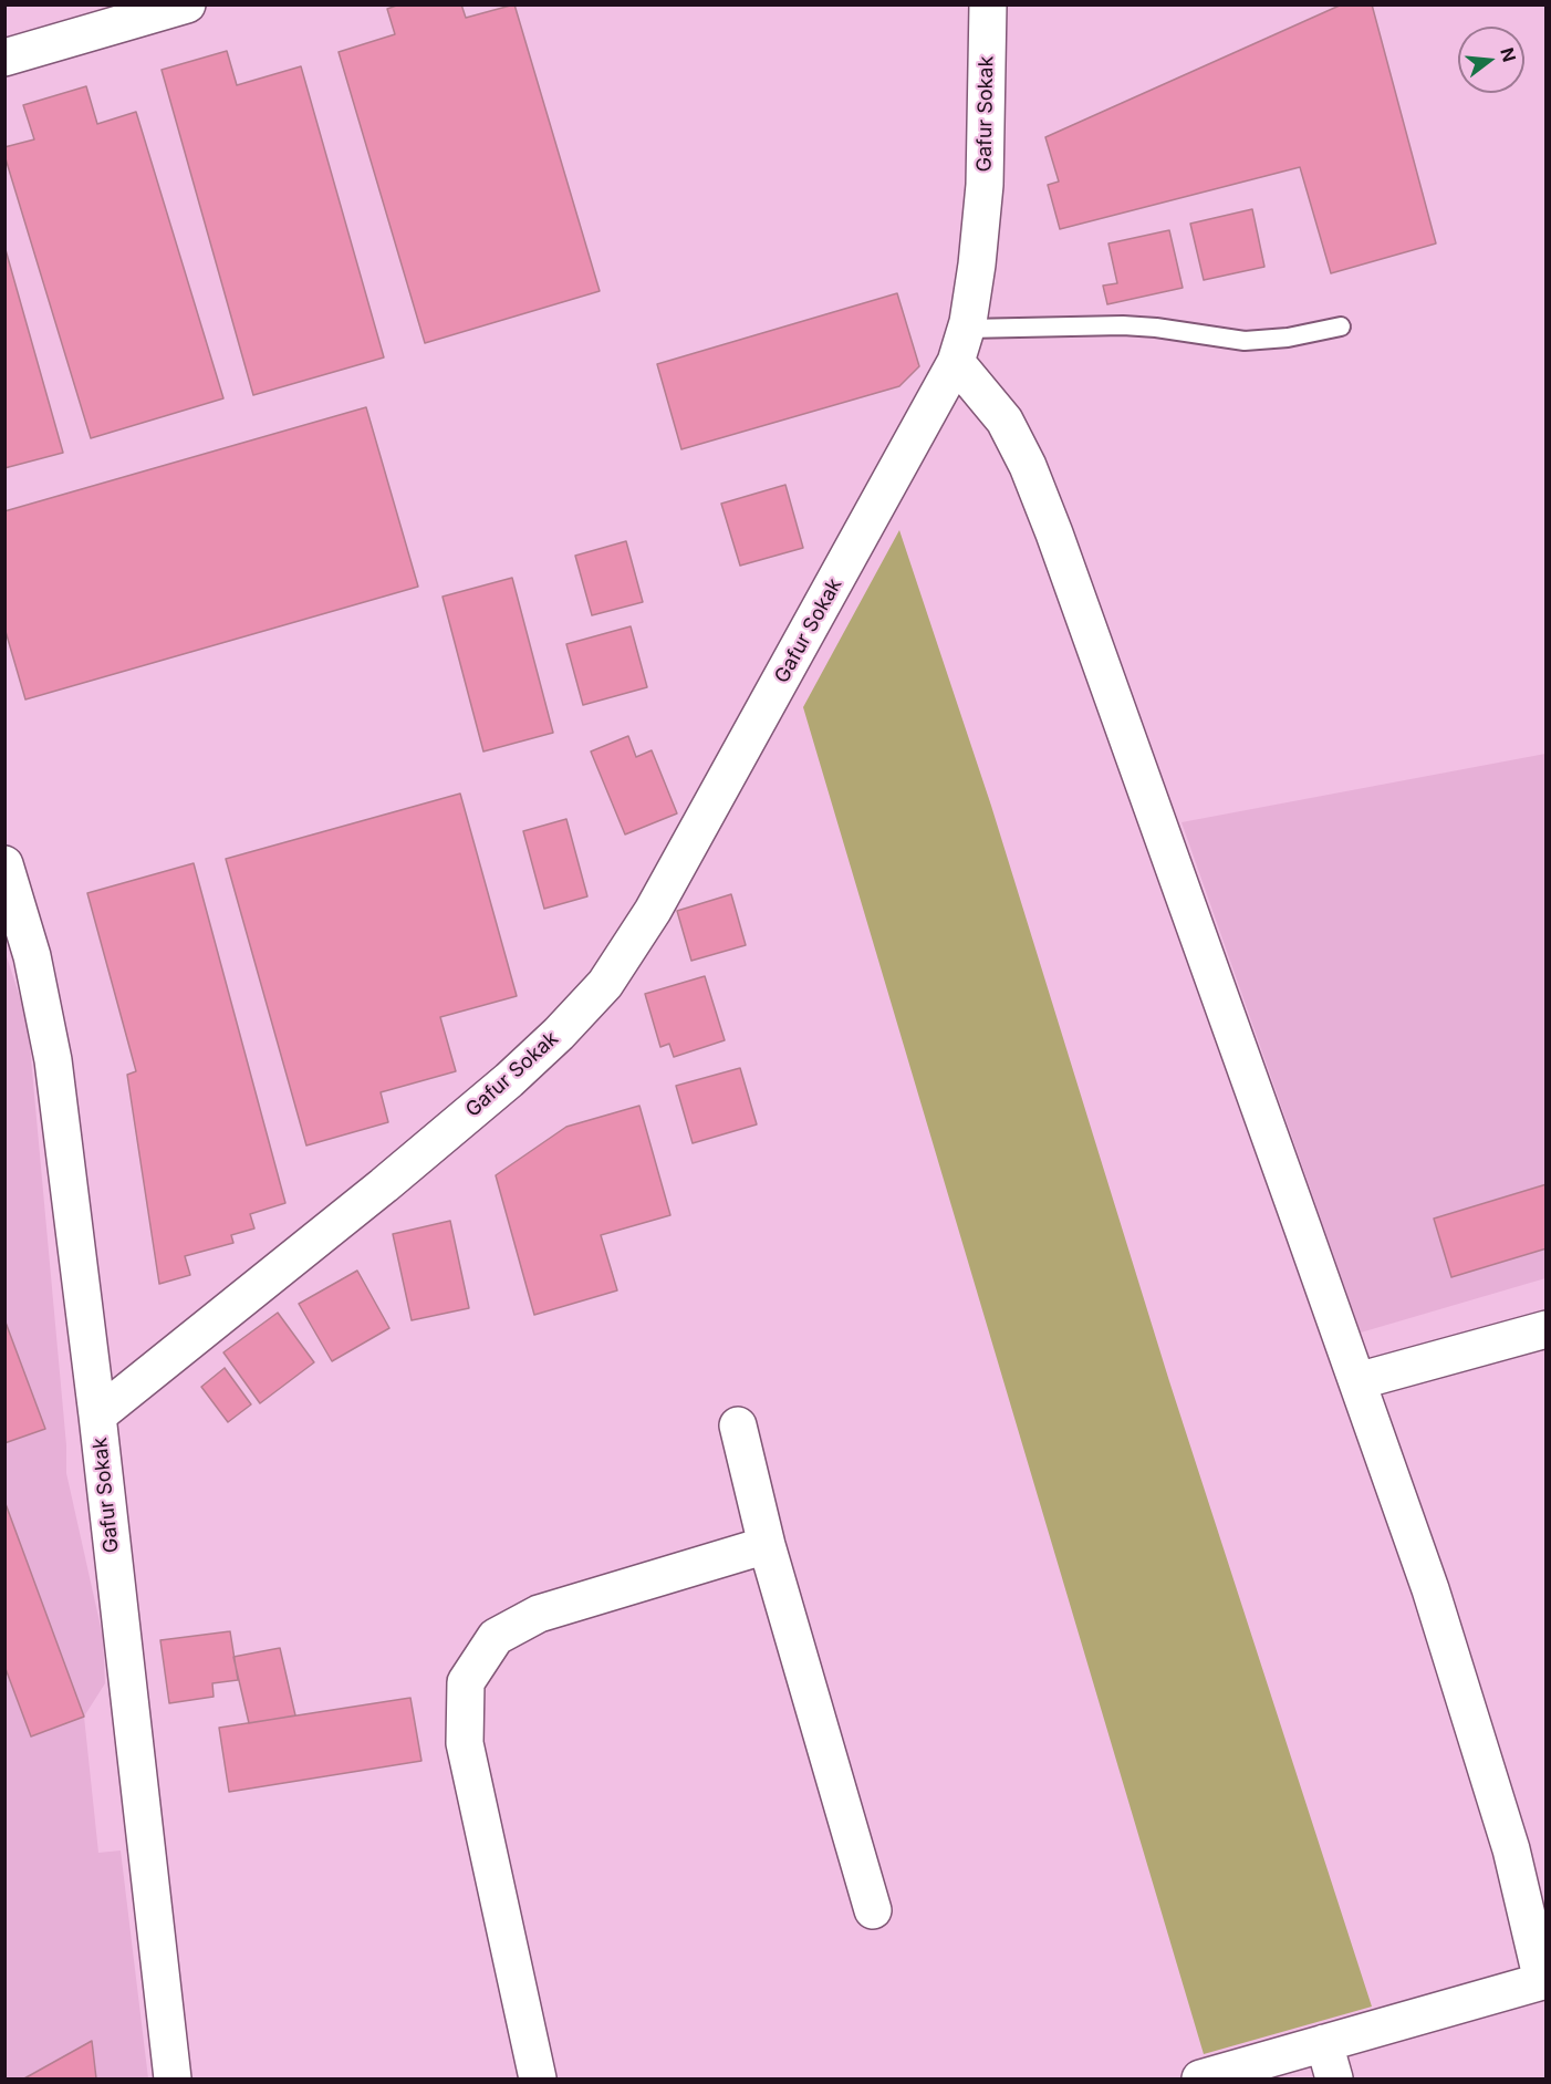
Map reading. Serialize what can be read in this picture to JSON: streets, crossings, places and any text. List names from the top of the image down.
{
  "streets": {
    "street": ["Gafur Sokak"]
  },
  "north": "right"
}
